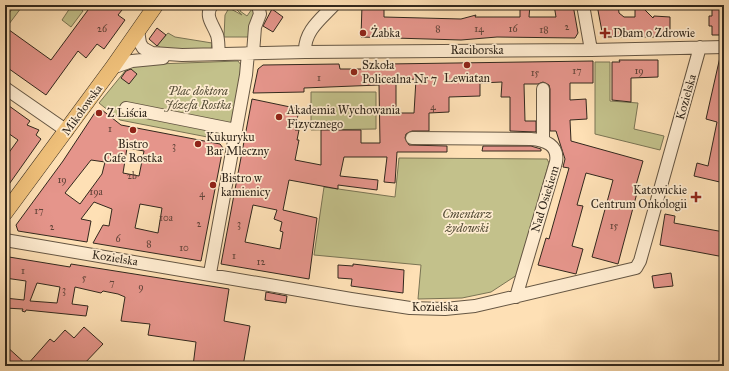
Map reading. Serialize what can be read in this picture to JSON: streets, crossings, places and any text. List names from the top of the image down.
{
  "streets": {
    "main road": ["Mikołowska"],
    "street": ["Raciborska", "Kozielska", "Nad Osiekiem"]
  },
  "crossings": [
    ["Raciborska", "Kozielska"],
    ["Raciborska", "Mikołowska"],
    ["Kozielska", "Nad Osiekiem"]
  ],
  "parks": ["Plac doktora Józefa Rostka", "Cmentarz żydowski"],
  "places": {
    "other": [
      "Żabka",
      "Lewiatan",
      "Szkoła Policealna Nr 7",
      "Z Liścia",
      "Akademia Wychowania Fizycznego",
      "Bistro Cafe Rostka",
      "Kukuryku Bar Mleczny",
      "Bistro w kamienicy"
    ],
    "health": ["Dbam o Zdrowie", "Katowickie Centrum Onkologii"]
  },
  "house_numbers": [
    "2",
    "26",
    "8",
    "14",
    "16",
    "18",
    "17",
    "19",
    "15",
    "1",
    "4",
    "1",
    "3",
    "2b",
    "19",
    "19a",
    "4",
    "17",
    "10a",
    "2",
    "3",
    "15",
    "2",
    "6",
    "8",
    "10",
    "1",
    "12",
    "1",
    "5",
    "7",
    "9",
    "3"
  ]
}
